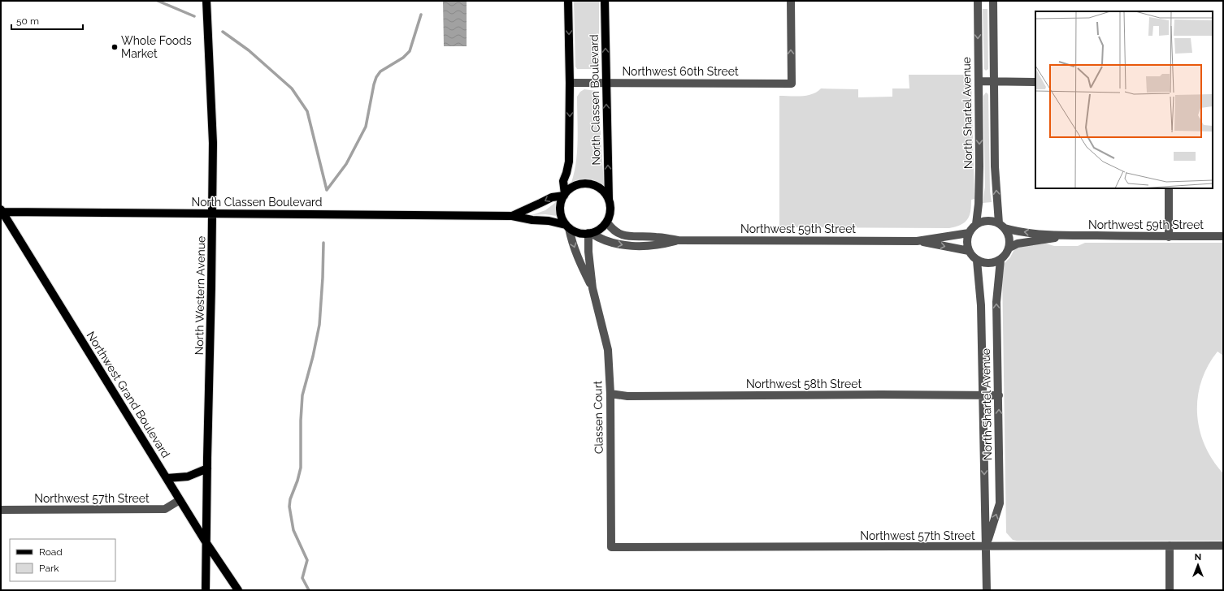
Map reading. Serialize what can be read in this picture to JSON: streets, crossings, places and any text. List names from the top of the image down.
{
  "streets": {
    "main road": ["North Classen Boulevard", "North Western Avenue", "Northwest Grand Boulevard"],
    "street": [
      "Northwest 60th Street",
      "North Shartel Avenue",
      "Northwest 59th Street",
      "Northwest 58th Street",
      "Classen Court",
      "Northwest 57th Street"
    ]
  },
  "crossings": [
    ["Northwest 60th Street", "North Classen Boulevard"],
    ["North Classen Boulevard", "Northwest 59th Street"],
    ["North Classen Boulevard", "North Western Avenue"],
    ["North Classen Boulevard", "Northwest Grand Boulevard"],
    ["North Classen Boulevard", "Classen Court"],
    ["North Shartel Avenue", "Northwest 59th Street"],
    ["North Shartel Avenue", "Northwest 58th Street"],
    ["North Shartel Avenue", "Northwest 57th Street"],
    ["Northwest 59th Street", "Classen Court"],
    ["North Western Avenue", "Northwest Grand Boulevard"],
    ["Northwest 58th Street", "Classen Court"],
    ["Northwest Grand Boulevard", "Northwest 57th Street"],
    ["Classen Court", "Northwest 57th Street"]
  ],
  "places": ["Whole Foods Market"],
  "legend": ["Road", "Park"],
  "scale_bar": "50 m",
  "north": "top"
}
